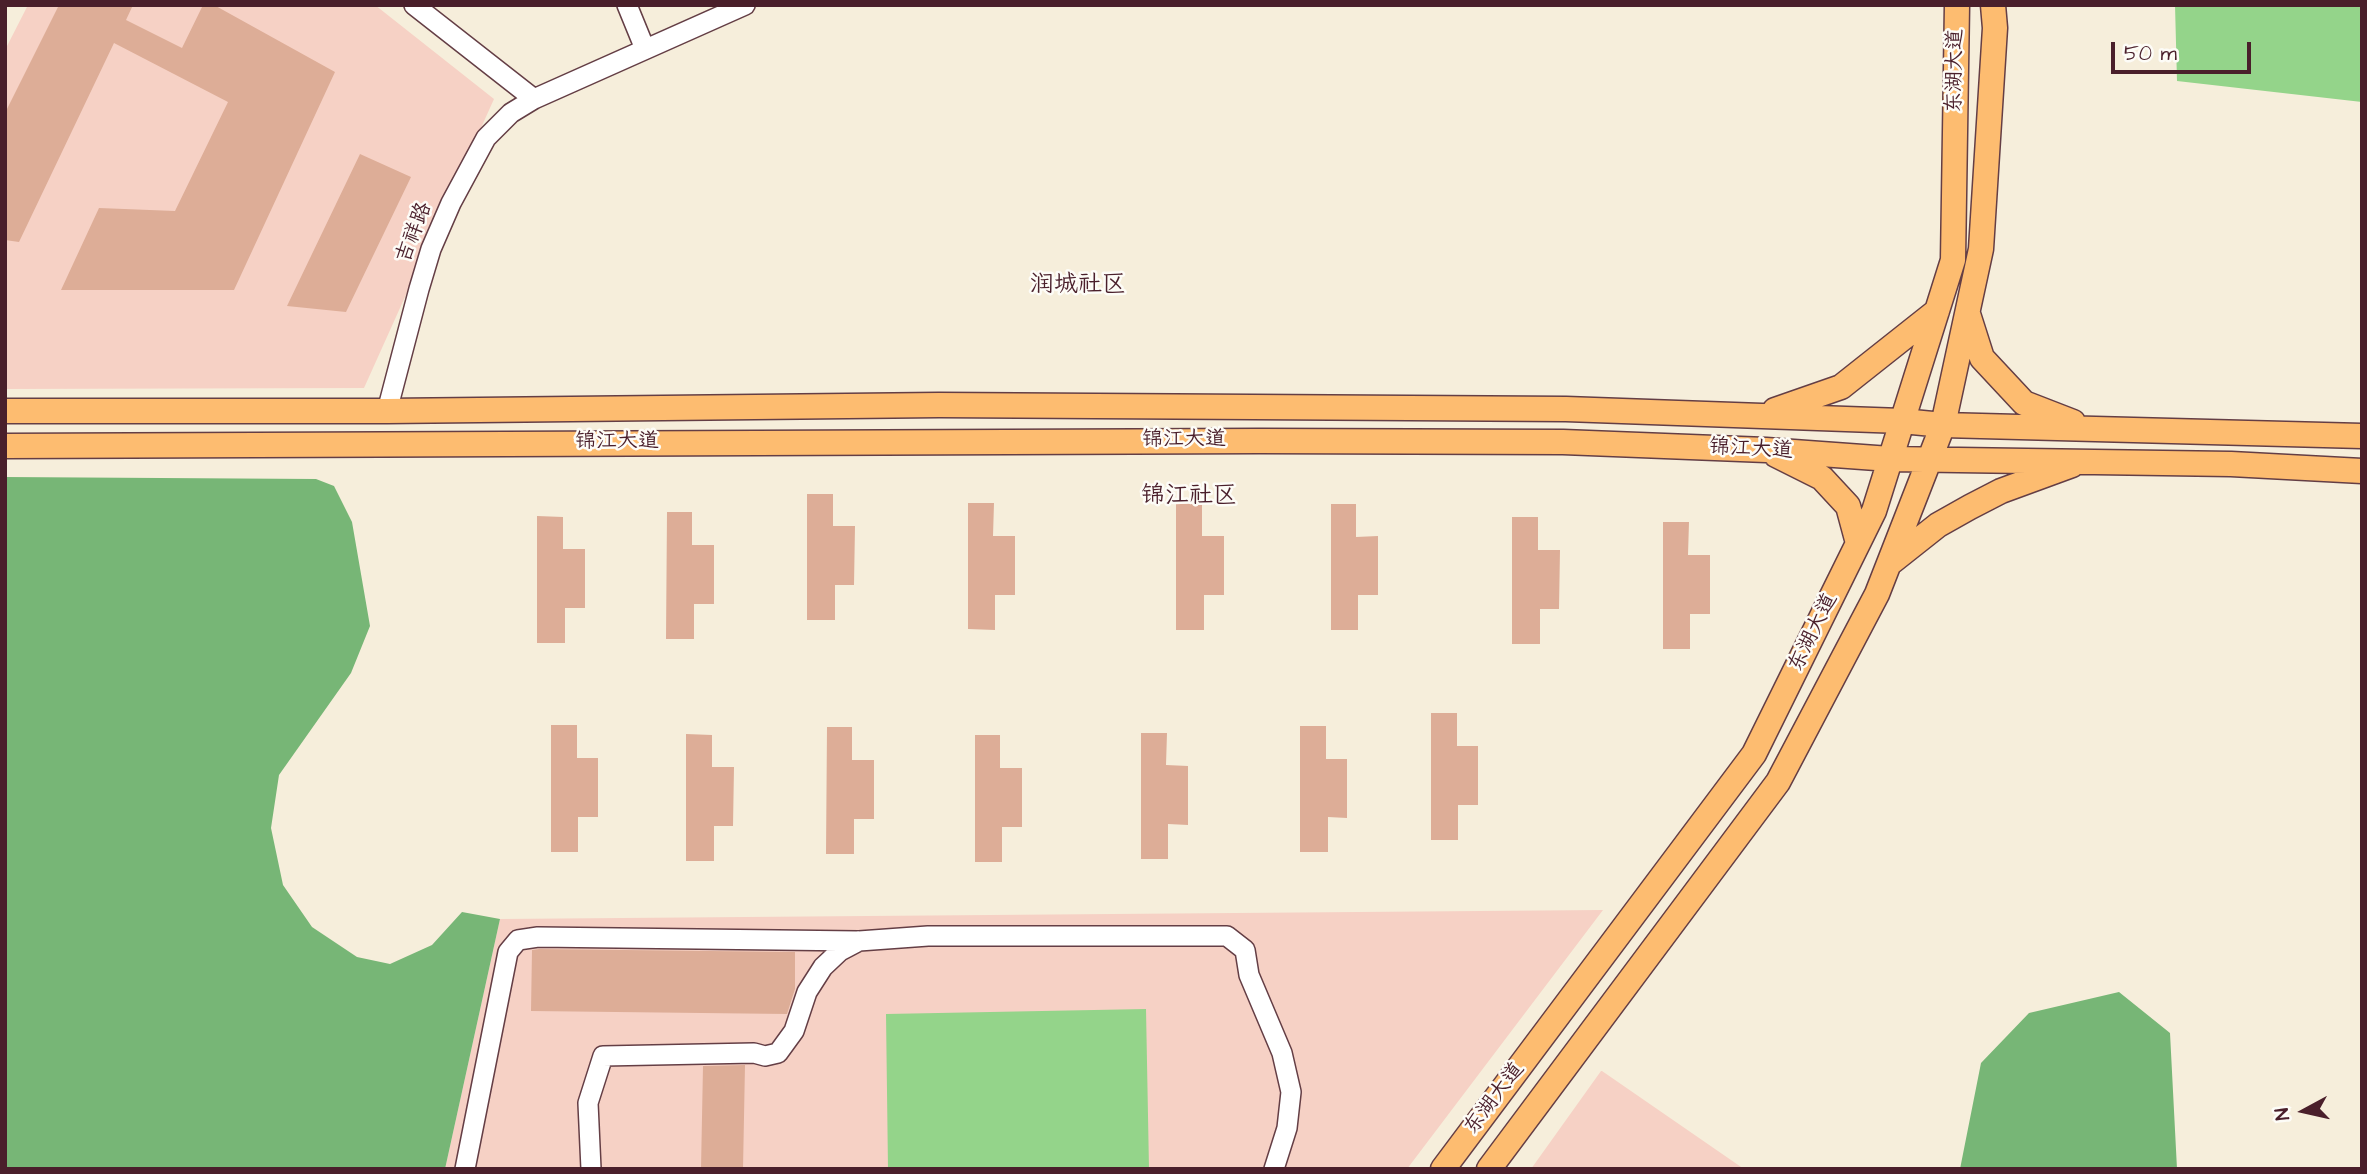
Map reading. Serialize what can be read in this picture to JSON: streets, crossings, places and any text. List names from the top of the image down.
{
  "streets": {
    "main road": ["东湖大道", "锦江大道"],
    "street": ["吉祥路"]
  },
  "crossings": [
    ["东湖大道", "锦江大道"],
    ["吉祥路", "锦江大道"]
  ],
  "districts": ["润城社区", "锦江社区"],
  "scale_bar": "50 m",
  "north": "left"
}
